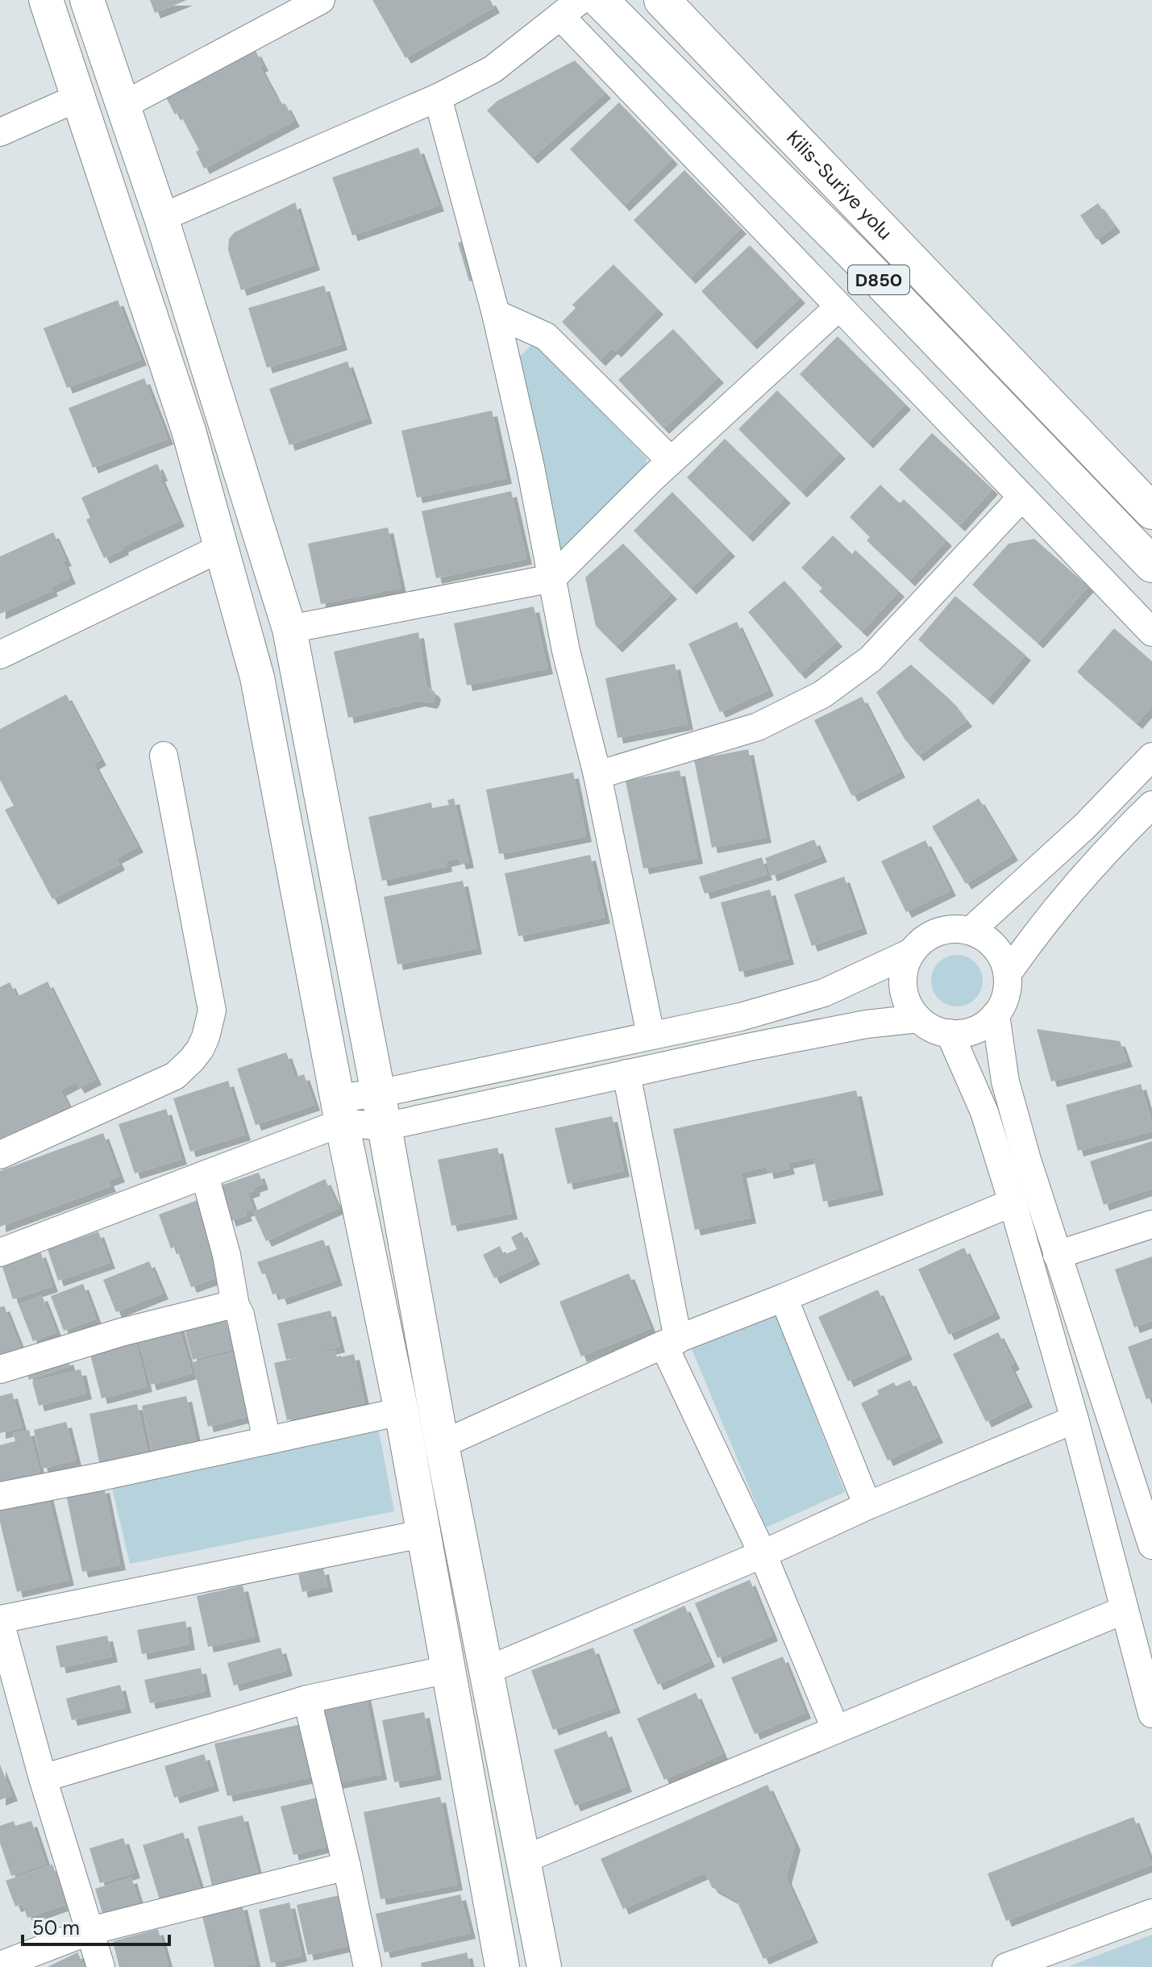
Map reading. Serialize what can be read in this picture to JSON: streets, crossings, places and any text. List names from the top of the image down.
{
  "streets": {
    "highway": ["Kilis-Suriye yolu", "D850"]
  },
  "scale_bar": "50 m"
}
